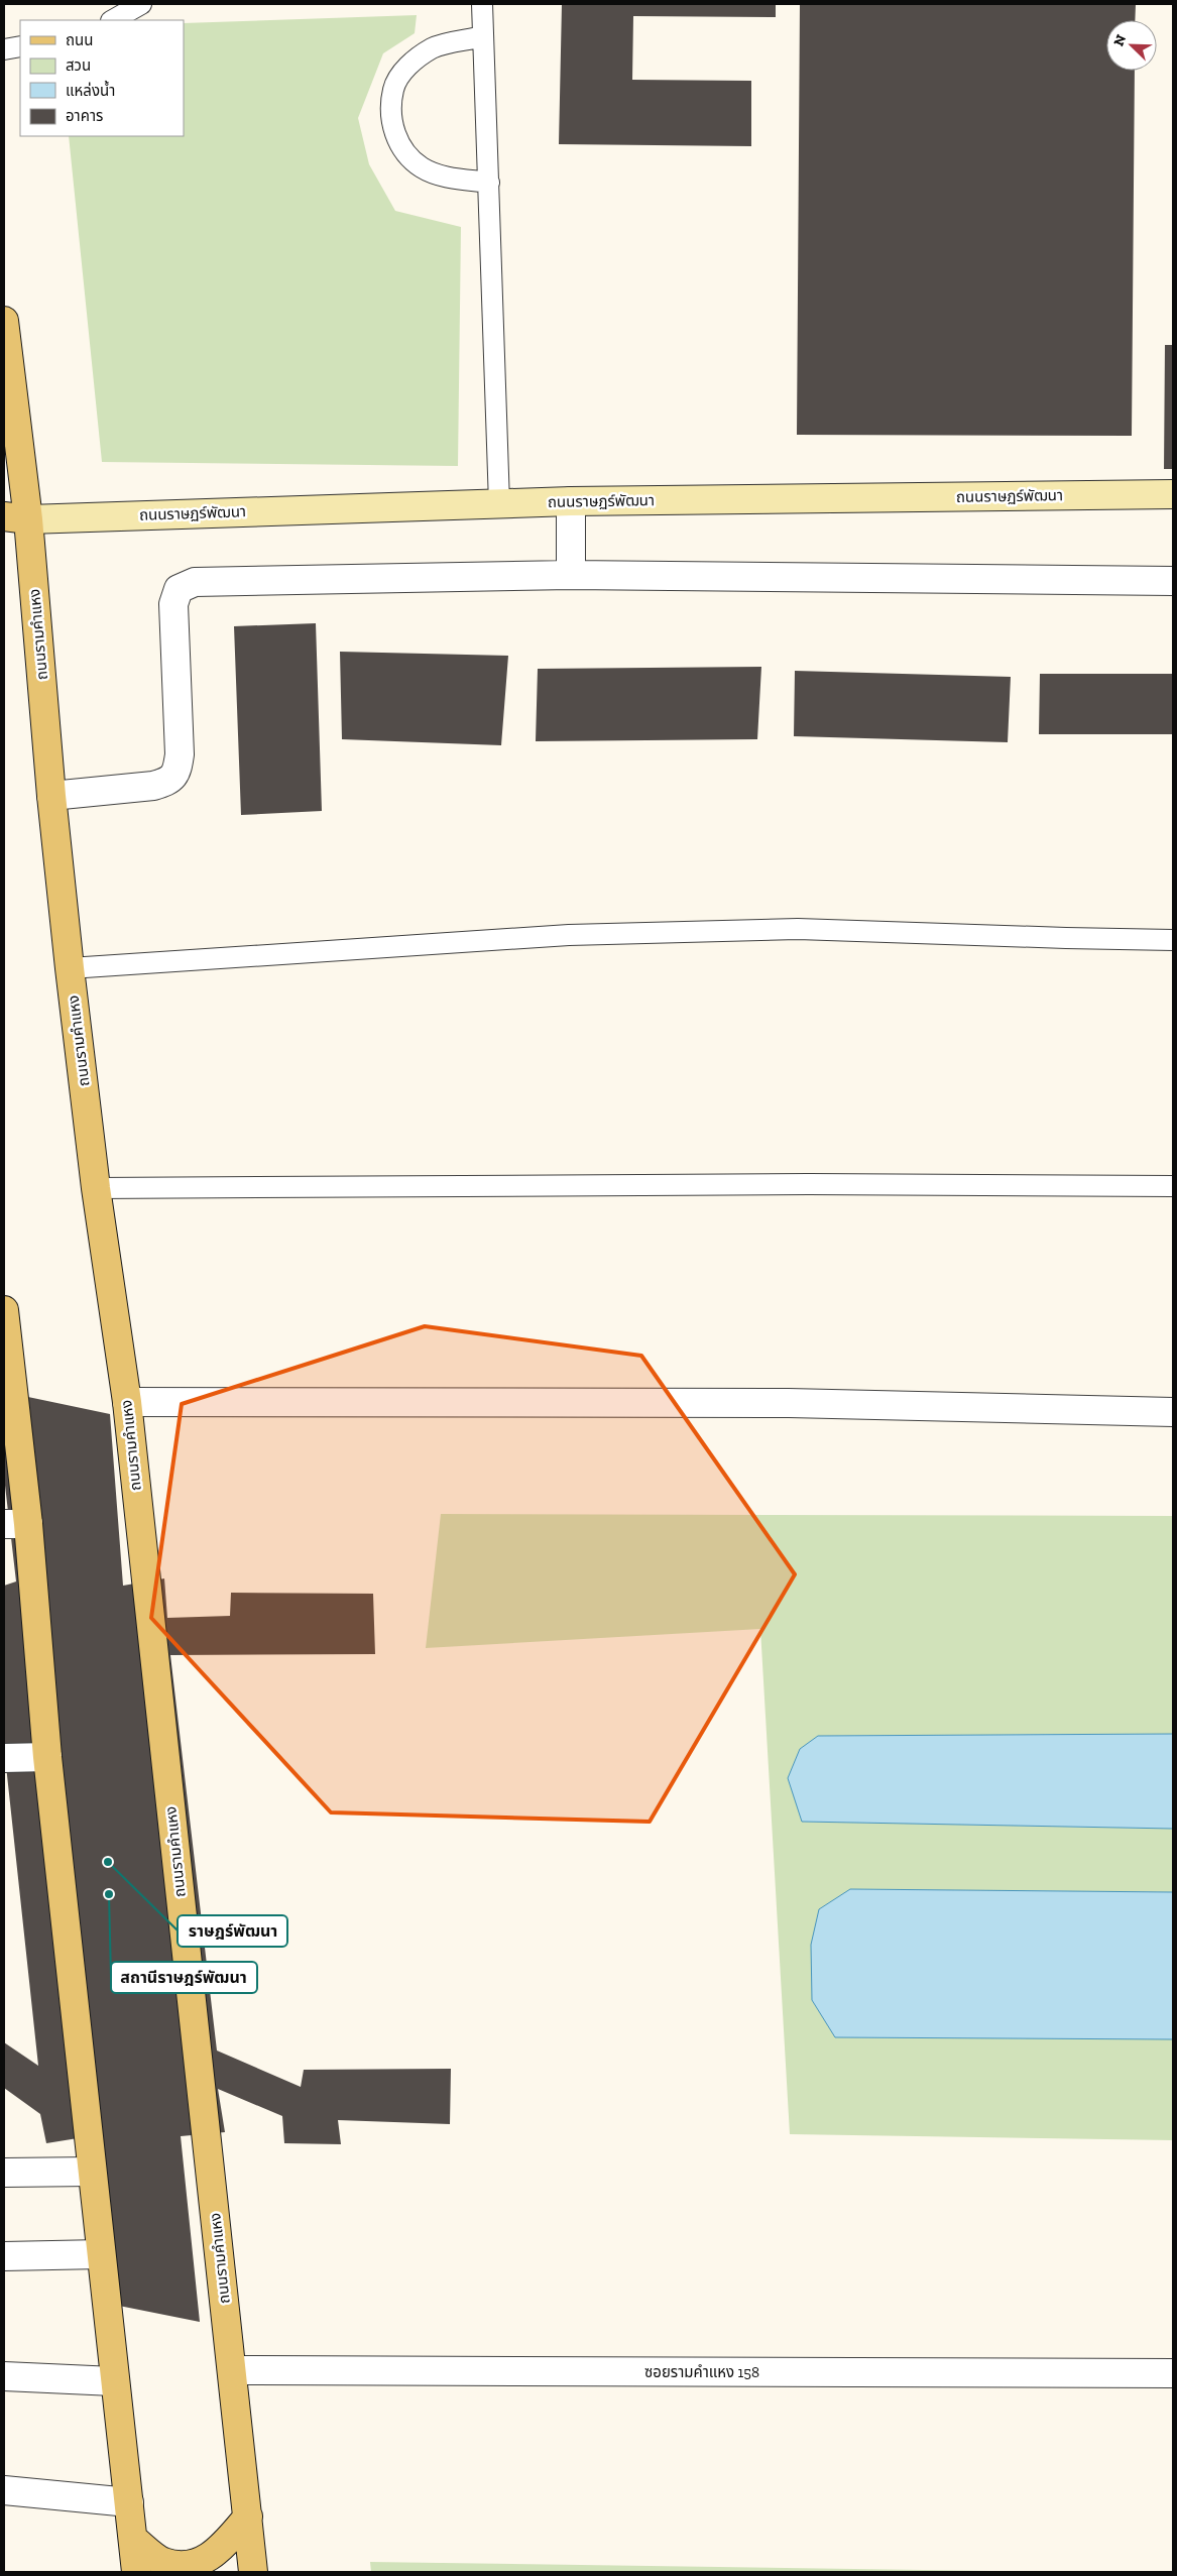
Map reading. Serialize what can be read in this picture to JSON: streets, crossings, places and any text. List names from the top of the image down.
{
  "streets": {
    "main road": ["ถนนรามคำแหง"],
    "street": ["ถนนราษฏร์พัฒนา", "ซอยรามคำแหง 158"]
  },
  "crossings": [
    ["ถนนราษฏร์พัฒนา", "ถนนรามคำแหง"],
    ["ถนนรามคำแหง", "ซอยรามคำแหง 158"]
  ],
  "places": ["ราษฎร์พัฒนา", "สถานีราษฎร์พัฒนา"],
  "legend": [
    "ถนน",
    "สวน",
    "แหล่งน้ำ",
    "อาคาร"
  ],
  "north": "top left"
}
